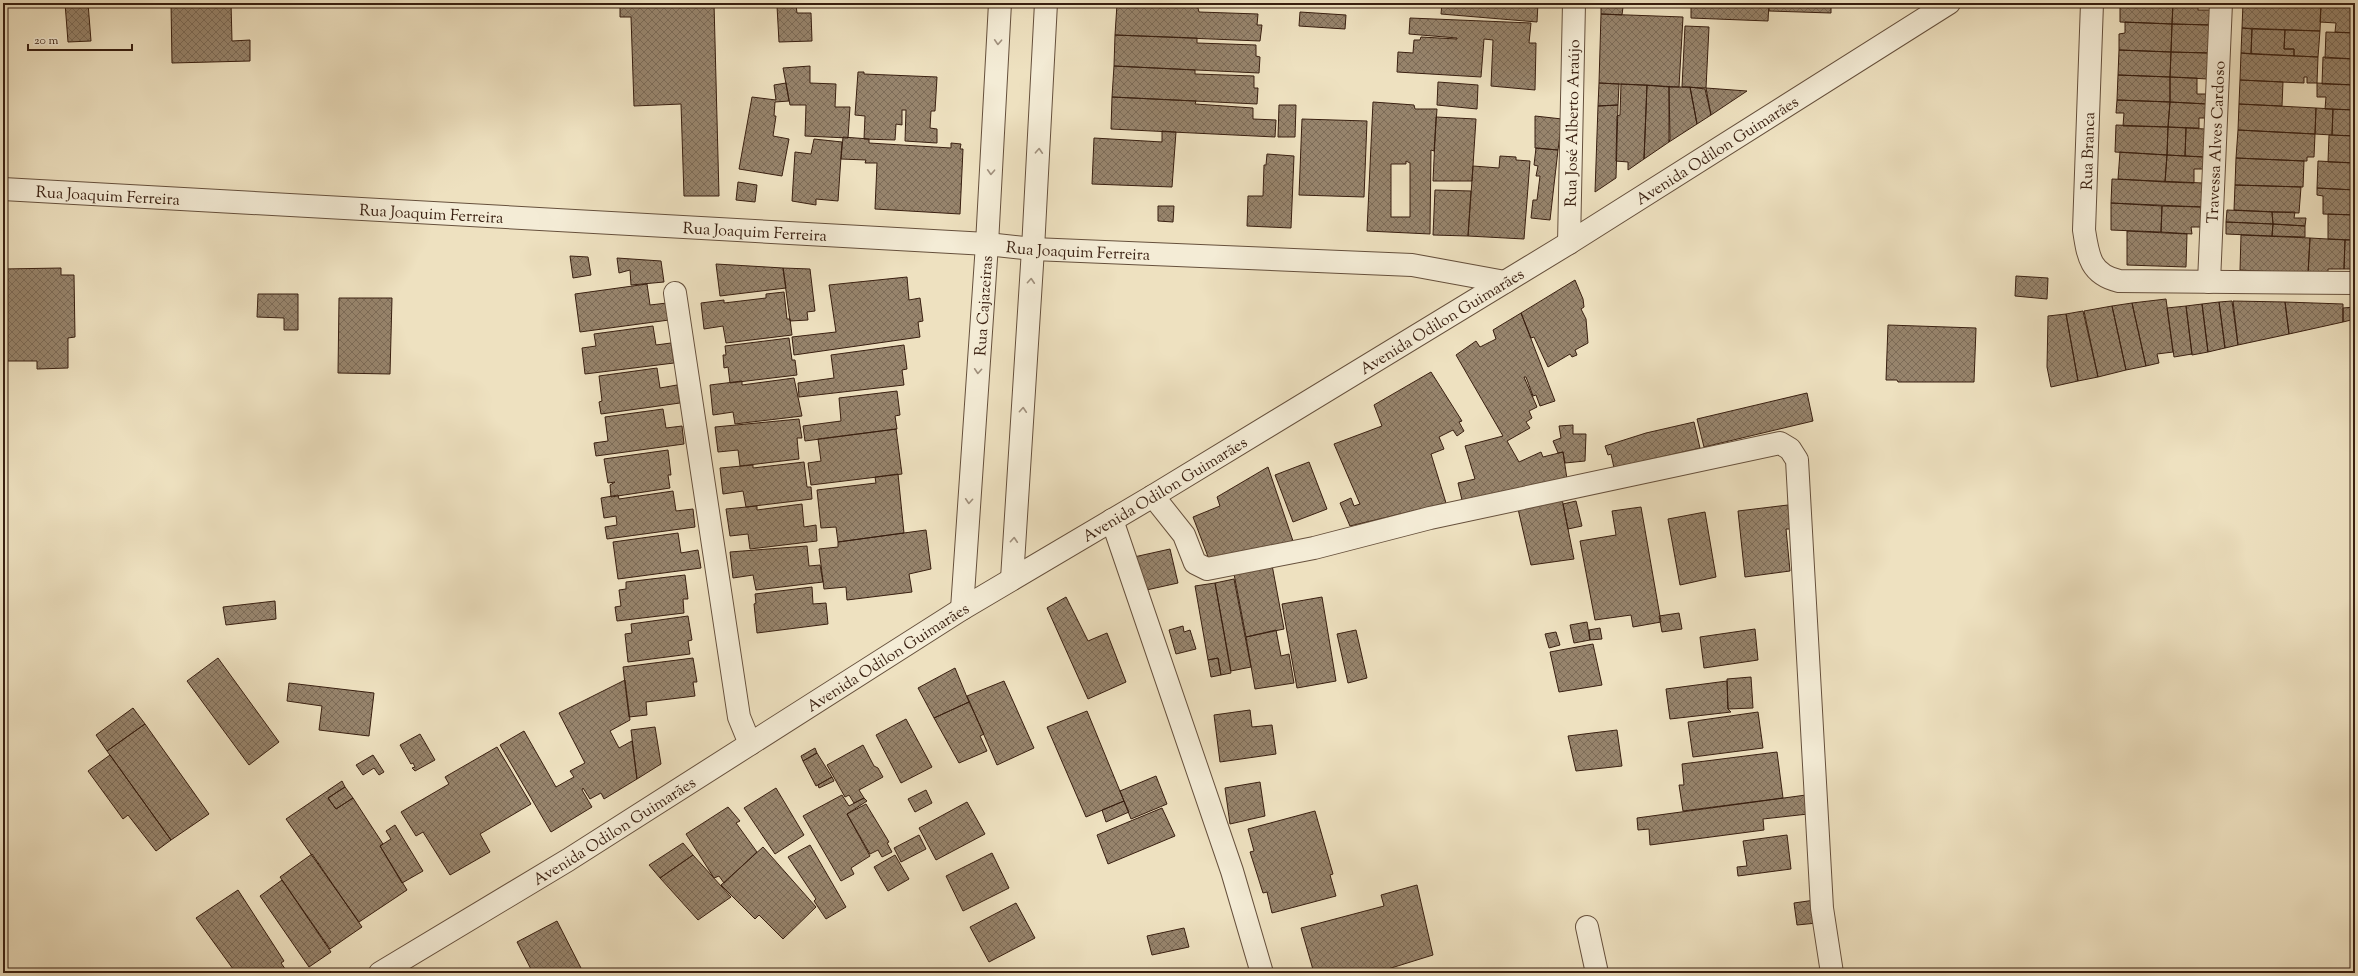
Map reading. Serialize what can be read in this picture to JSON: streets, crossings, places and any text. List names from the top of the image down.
{
  "streets": {
    "street": [
      "Rua José Alberto Araújo",
      "Travessa Alves Cardoso",
      "Avenida Odilon Guimarães",
      "Rua Branca",
      "Rua Joaquim Ferreira",
      "Rua Cajazeiras"
    ]
  },
  "crossings": [
    ["Rua José Alberto Araújo", "Avenida Odilon Guimarães"],
    ["Travessa Alves Cardoso", "Rua Branca"],
    ["Avenida Odilon Guimarães", "Rua Joaquim Ferreira"],
    ["Avenida Odilon Guimarães", "Rua Cajazeiras"],
    ["Rua Joaquim Ferreira", "Rua Cajazeiras"]
  ],
  "scale_bar": "20 m"
}
